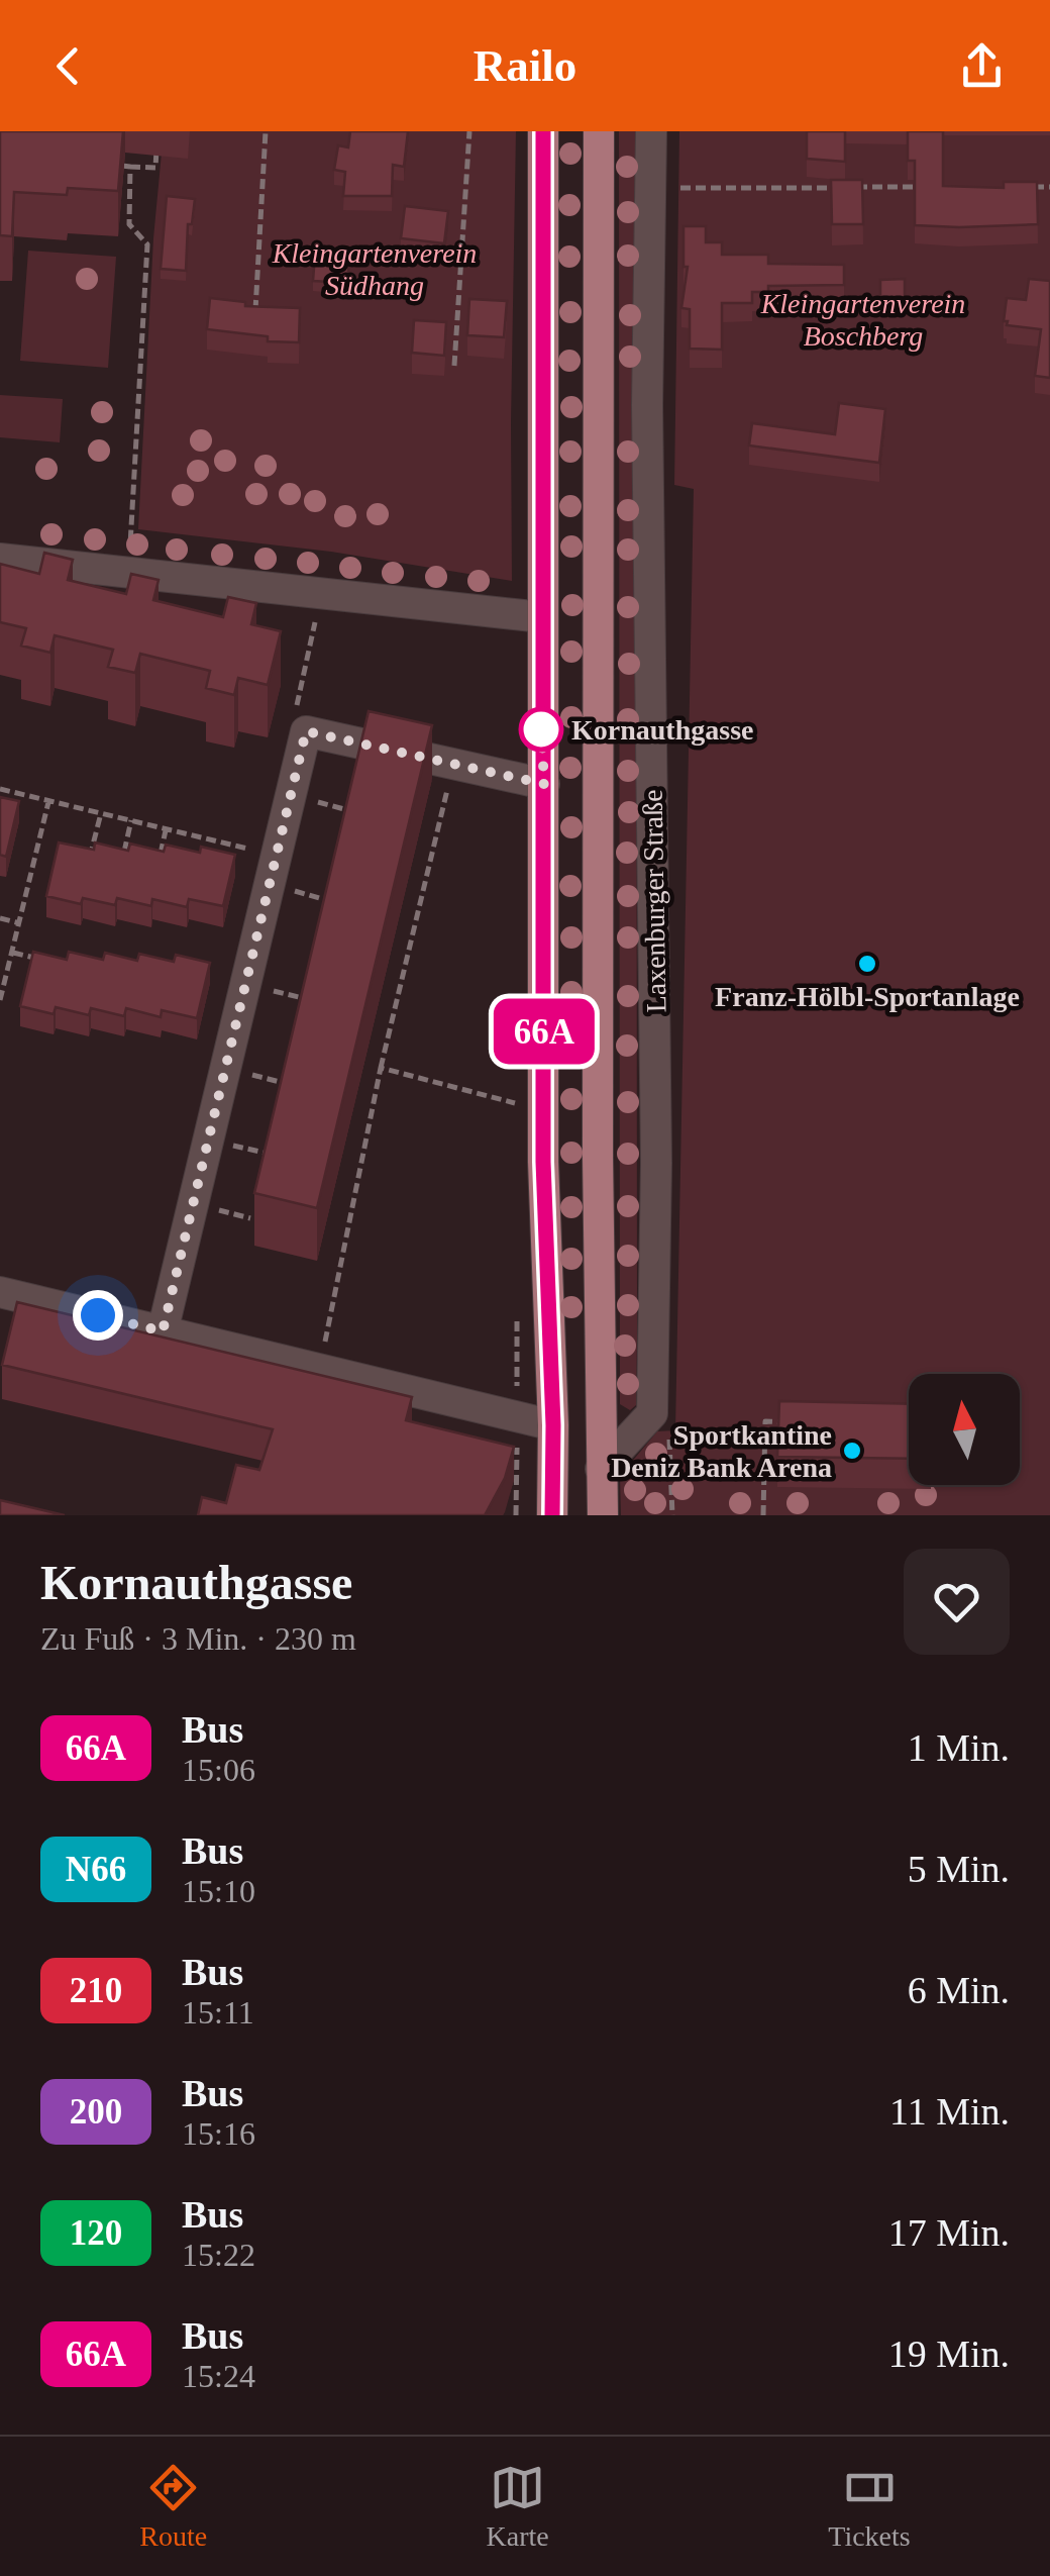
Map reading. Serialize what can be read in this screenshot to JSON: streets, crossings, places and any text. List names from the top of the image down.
{
  "streets": {
    "main road": ["Laxenburger Straße"]
  },
  "parks": ["Kleingartenverein Südhang", "Kleingartenverein Boschberg"],
  "places": ["Kornauthgasse", "Franz-Hölbl-Sportanlage", "Sportkantine Deniz Bank Arena"],
  "lines": ["bus line 66A"],
  "north": "top",
  "page": {
    "header": "Railo",
    "on_map": "66A",
    "heading": ["Kornauthgasse", "Zu Fuß · 3 Min. · 230 m"],
    "list": [
      {
        "mark": "66A",
        "name": "Bus",
        "note": "15:06",
        "value": "1 Min."
      },
      {
        "mark": "N66",
        "name": "Bus",
        "note": "15:10",
        "value": "5 Min."
      },
      {
        "mark": "210",
        "name": "Bus",
        "note": "15:11",
        "value": "6 Min."
      },
      {
        "mark": "200",
        "name": "Bus",
        "note": "15:16",
        "value": "11 Min."
      },
      {
        "mark": "120",
        "name": "Bus",
        "note": "15:22",
        "value": "17 Min."
      },
      {
        "mark": "66A",
        "name": "Bus",
        "note": "15:24",
        "value": "19 Min."
      }
    ],
    "tabs": ["Route", "Karte", "Tickets"]
  }
}
